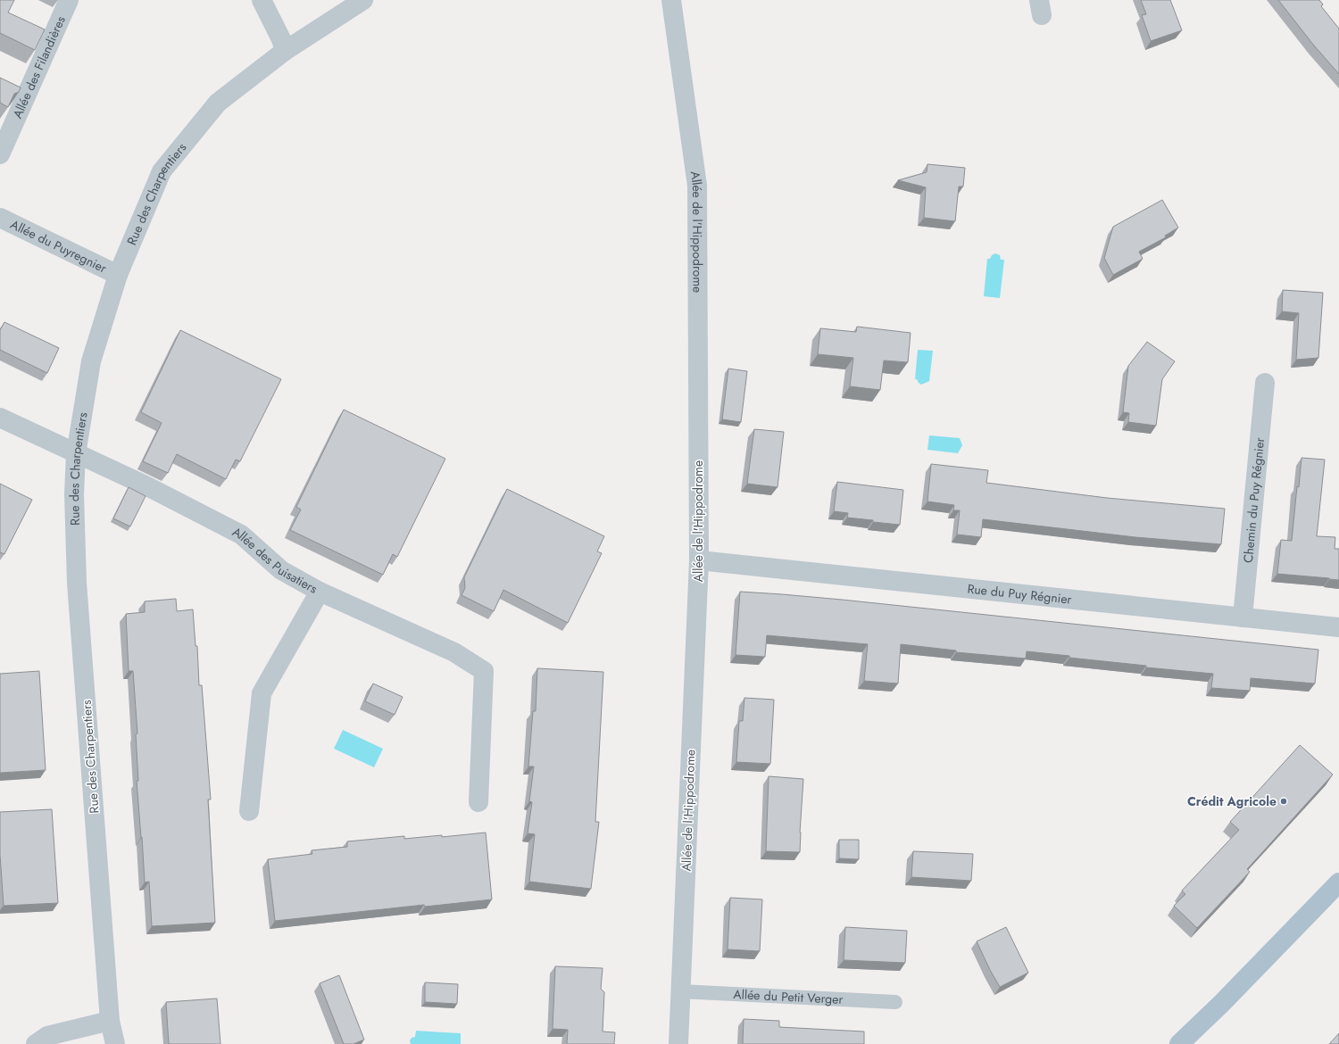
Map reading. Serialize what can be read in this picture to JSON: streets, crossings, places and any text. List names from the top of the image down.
{
  "streets": {
    "street": [
      "Allée des Filandières",
      "Rue des Charpentiers",
      "Allée de l'Hippodrome",
      "Allée du Puyregnier",
      "Chemin du Puy Régnier",
      "Allée des Puisatiers",
      "Rue du Puy Régnier"
    ],
    "lane": ["Allée du Petit Verger"]
  },
  "crossings": [
    ["Rue des Charpentiers", "Allée du Puyregnier"],
    ["Rue des Charpentiers", "Allée des Puisatiers"],
    ["Allée de l'Hippodrome", "Rue du Puy Régnier"],
    ["Allée de l'Hippodrome", "Allée du Petit Verger"],
    ["Chemin du Puy Régnier", "Rue du Puy Régnier"]
  ],
  "places": ["Crédit Agricole"]
}
